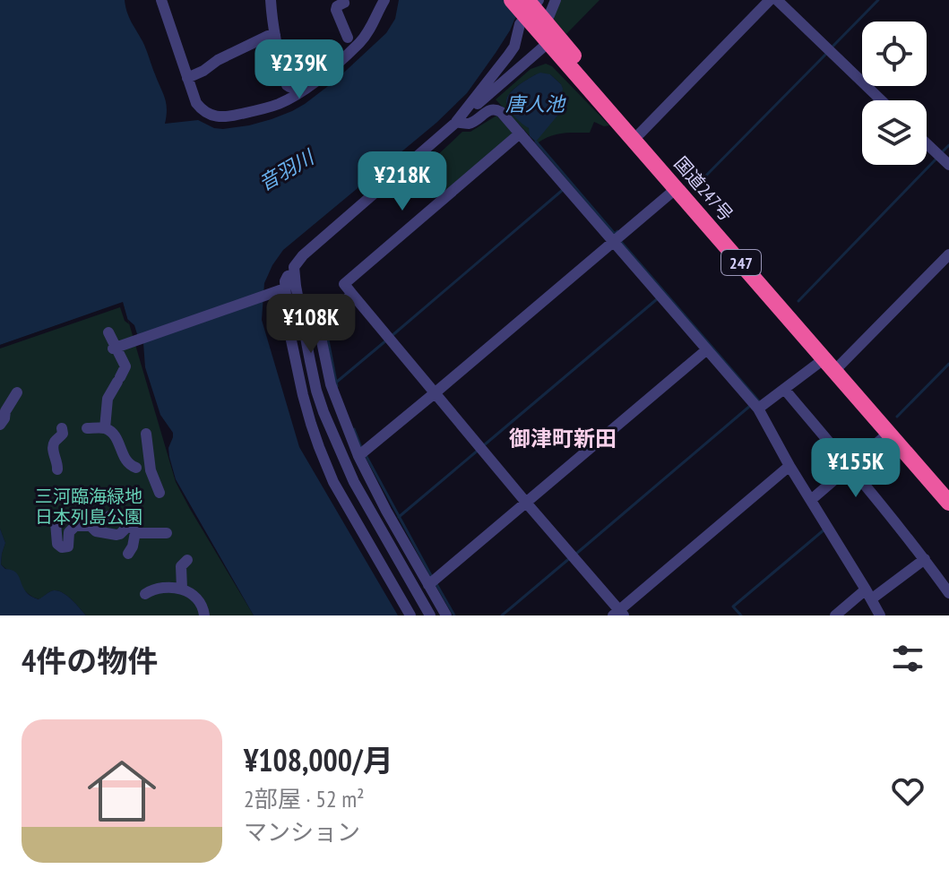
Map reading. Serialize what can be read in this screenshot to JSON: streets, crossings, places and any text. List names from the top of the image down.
{
  "streets": {
    "highway": ["国道247号", "247"]
  },
  "districts": ["御津町新田"],
  "water": ["唐人池", "音羽川"],
  "parks": ["三河臨海緑地 日本列島公園"],
  "page": {
    "price": [
      "¥239K",
      "¥218K",
      "¥108K",
      "¥155K"
    ],
    "heading": "4件の物件",
    "list": [
      {
        "name": "¥108,000/月",
        "note": "2部屋 · 52 m² · マンション"
      }
    ]
  }
}
